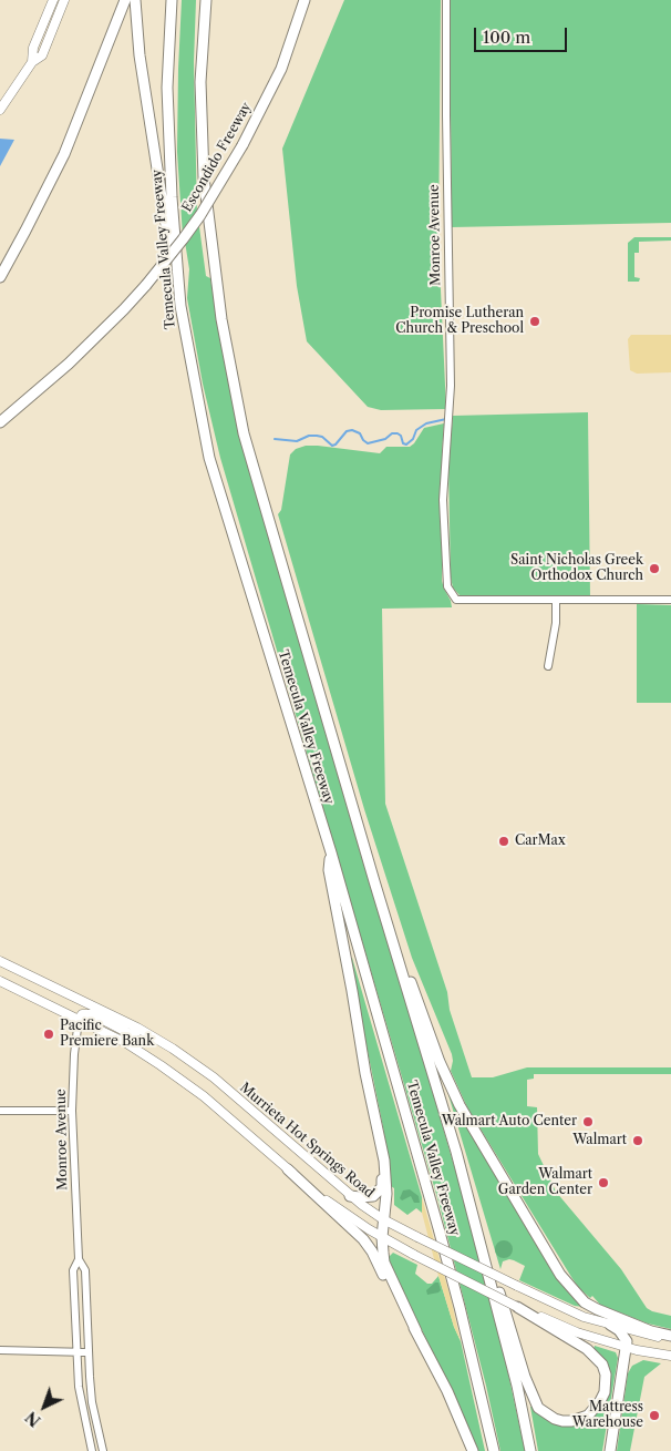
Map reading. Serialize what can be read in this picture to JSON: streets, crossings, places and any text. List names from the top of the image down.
{
  "streets": {
    "highway": ["Escondido Freeway", "Temecula Valley Freeway"],
    "main road": ["Murrieta Hot Springs Road"],
    "street": ["Monroe Avenue"]
  },
  "places": [
    "Promise Lutheran Church & Preschool",
    "Saint Nicholas Greek Orthodox Church",
    "CarMax",
    "Pacific Premiere Bank",
    "Walmart Auto Center",
    "Walmart",
    "Walmart Garden Center",
    "Mattress Warehouse"
  ],
  "scale_bar": "100 m",
  "north": "bottom left"
}
